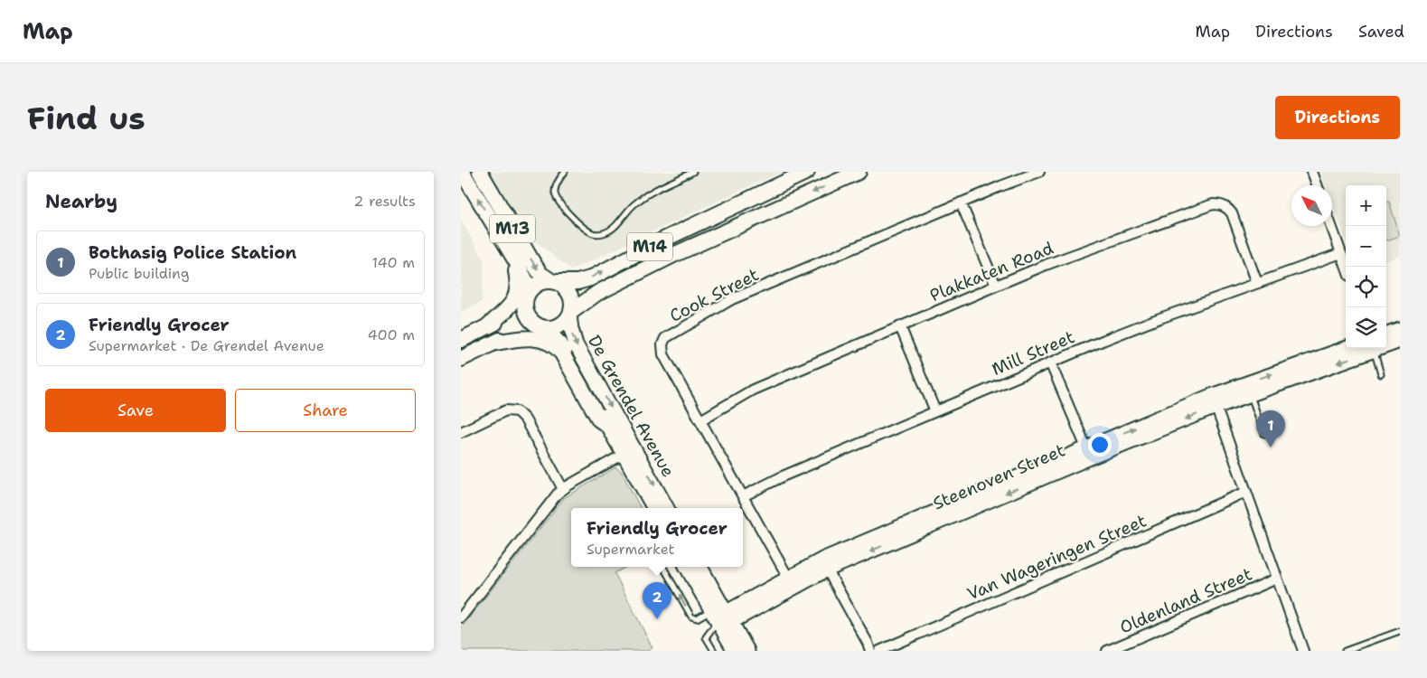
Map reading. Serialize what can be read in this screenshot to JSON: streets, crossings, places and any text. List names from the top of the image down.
{
  "streets": {
    "main road": ["M13", "M14"],
    "street": [
      "Plakkaten Road",
      "Cook Street",
      "Mill Street",
      "De Grendel Avenue",
      "Steenoven Street",
      "Van Wageringen Street",
      "Oldenland Street"
    ]
  },
  "crossings": [
    ["M13", "M14"],
    ["M13", "De Grendel Avenue"],
    ["M14", "De Grendel Avenue"],
    ["Plakkaten Road", "Cook Street"],
    ["Plakkaten Road", "Mill Street"],
    ["Cook Street", "Mill Street"],
    ["Cook Street", "Steenoven Street"]
  ],
  "north": "top left",
  "page": {
    "header": "Map",
    "nav": ["Map", "Directions", "Saved"],
    "buttons": [
      "Directions",
      ["Save", "Share"]
    ],
    "title": "Find us",
    "heading": ["Nearby", "2 results"],
    "map_buttons": ["+", "−"],
    "list": [
      {
        "mark": "1",
        "name": "Bothasig Police Station",
        "note": "Public building",
        "value": "140 m"
      },
      {
        "mark": "2",
        "name": "Friendly Grocer",
        "note": "Supermarket · De Grendel Avenue",
        "value": "400 m"
      }
    ],
    "pins": ["1", "2"],
    "popup": ["Friendly Grocer", "Supermarket"]
  }
}
